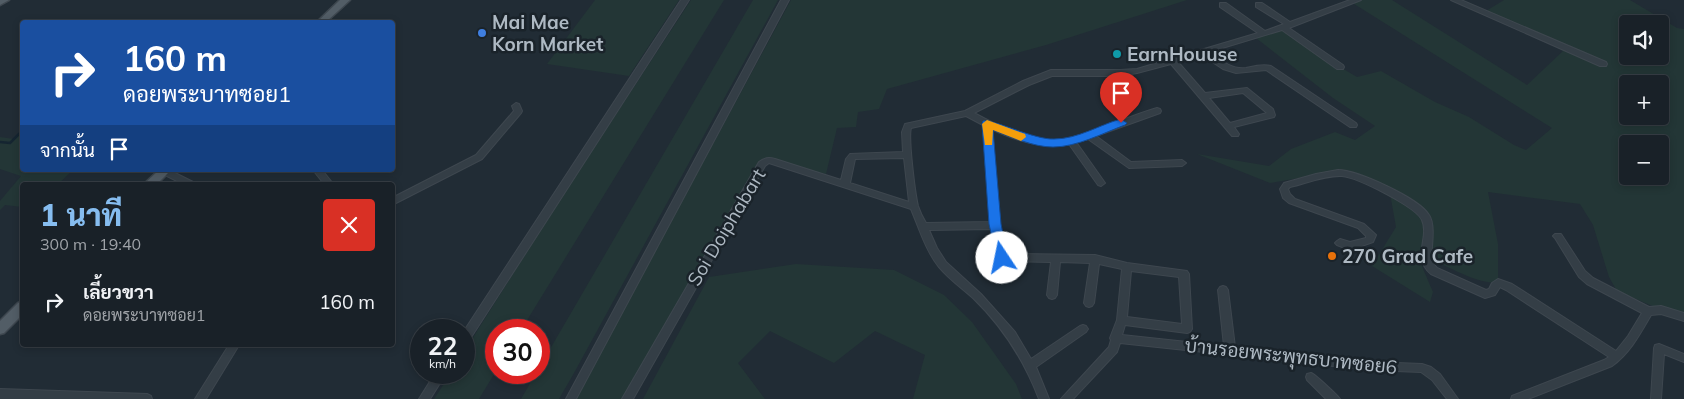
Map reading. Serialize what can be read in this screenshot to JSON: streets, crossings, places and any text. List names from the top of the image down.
{
  "streets": {
    "street": ["Soi Doiphabart", "บ้านรอยพระพุทธบาทซอย6"]
  },
  "places": ["Mai Mae Korn Market", "EarnHouuse", "270 Grad Cafe"],
  "page": {
    "map_buttons": ["+", "−"],
    "turn": ["160 m", "ดอยพระบาทซอย1"],
    "then": "จากนั้น",
    "heading": ["1 นาที", "300 m · 19:40"],
    "list": [
      {
        "name": "เลี้ยวขวา",
        "note": "ดอยพระบาทซอย1",
        "value": "160 m"
      }
    ],
    "speed": "22 km/h",
    "limit": "30"
  }
}
